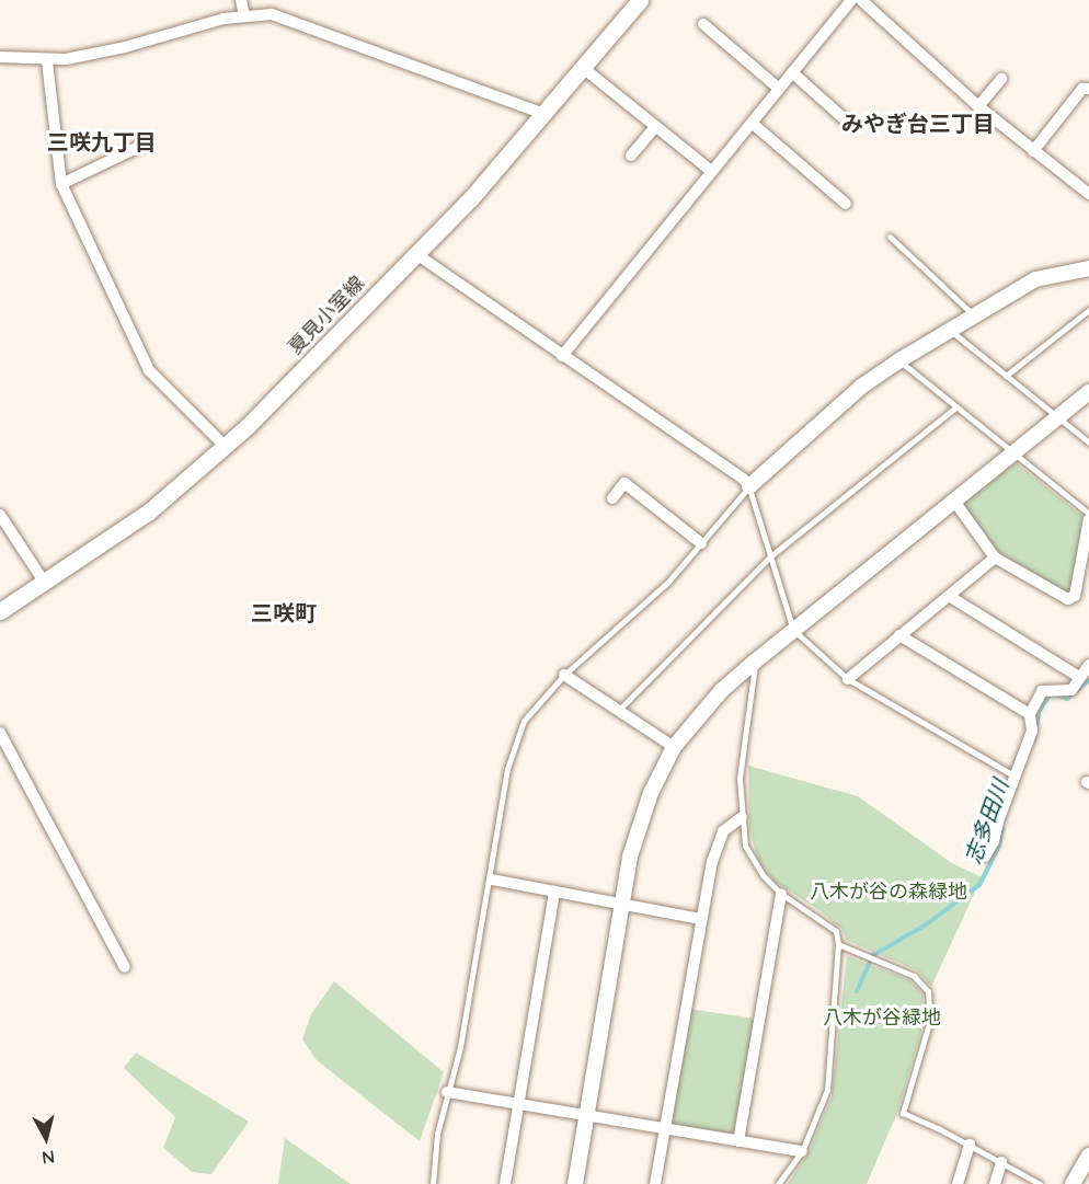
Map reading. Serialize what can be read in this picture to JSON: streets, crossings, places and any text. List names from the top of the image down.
{
  "streets": {
    "main road": ["夏見小室線"]
  },
  "districts": ["みやぎ台三丁目", "三咲九丁目", "三咲町"],
  "water": ["志多田川"],
  "parks": ["八木が谷の森緑地", "八木が谷緑地"],
  "north": "bottom"
}
